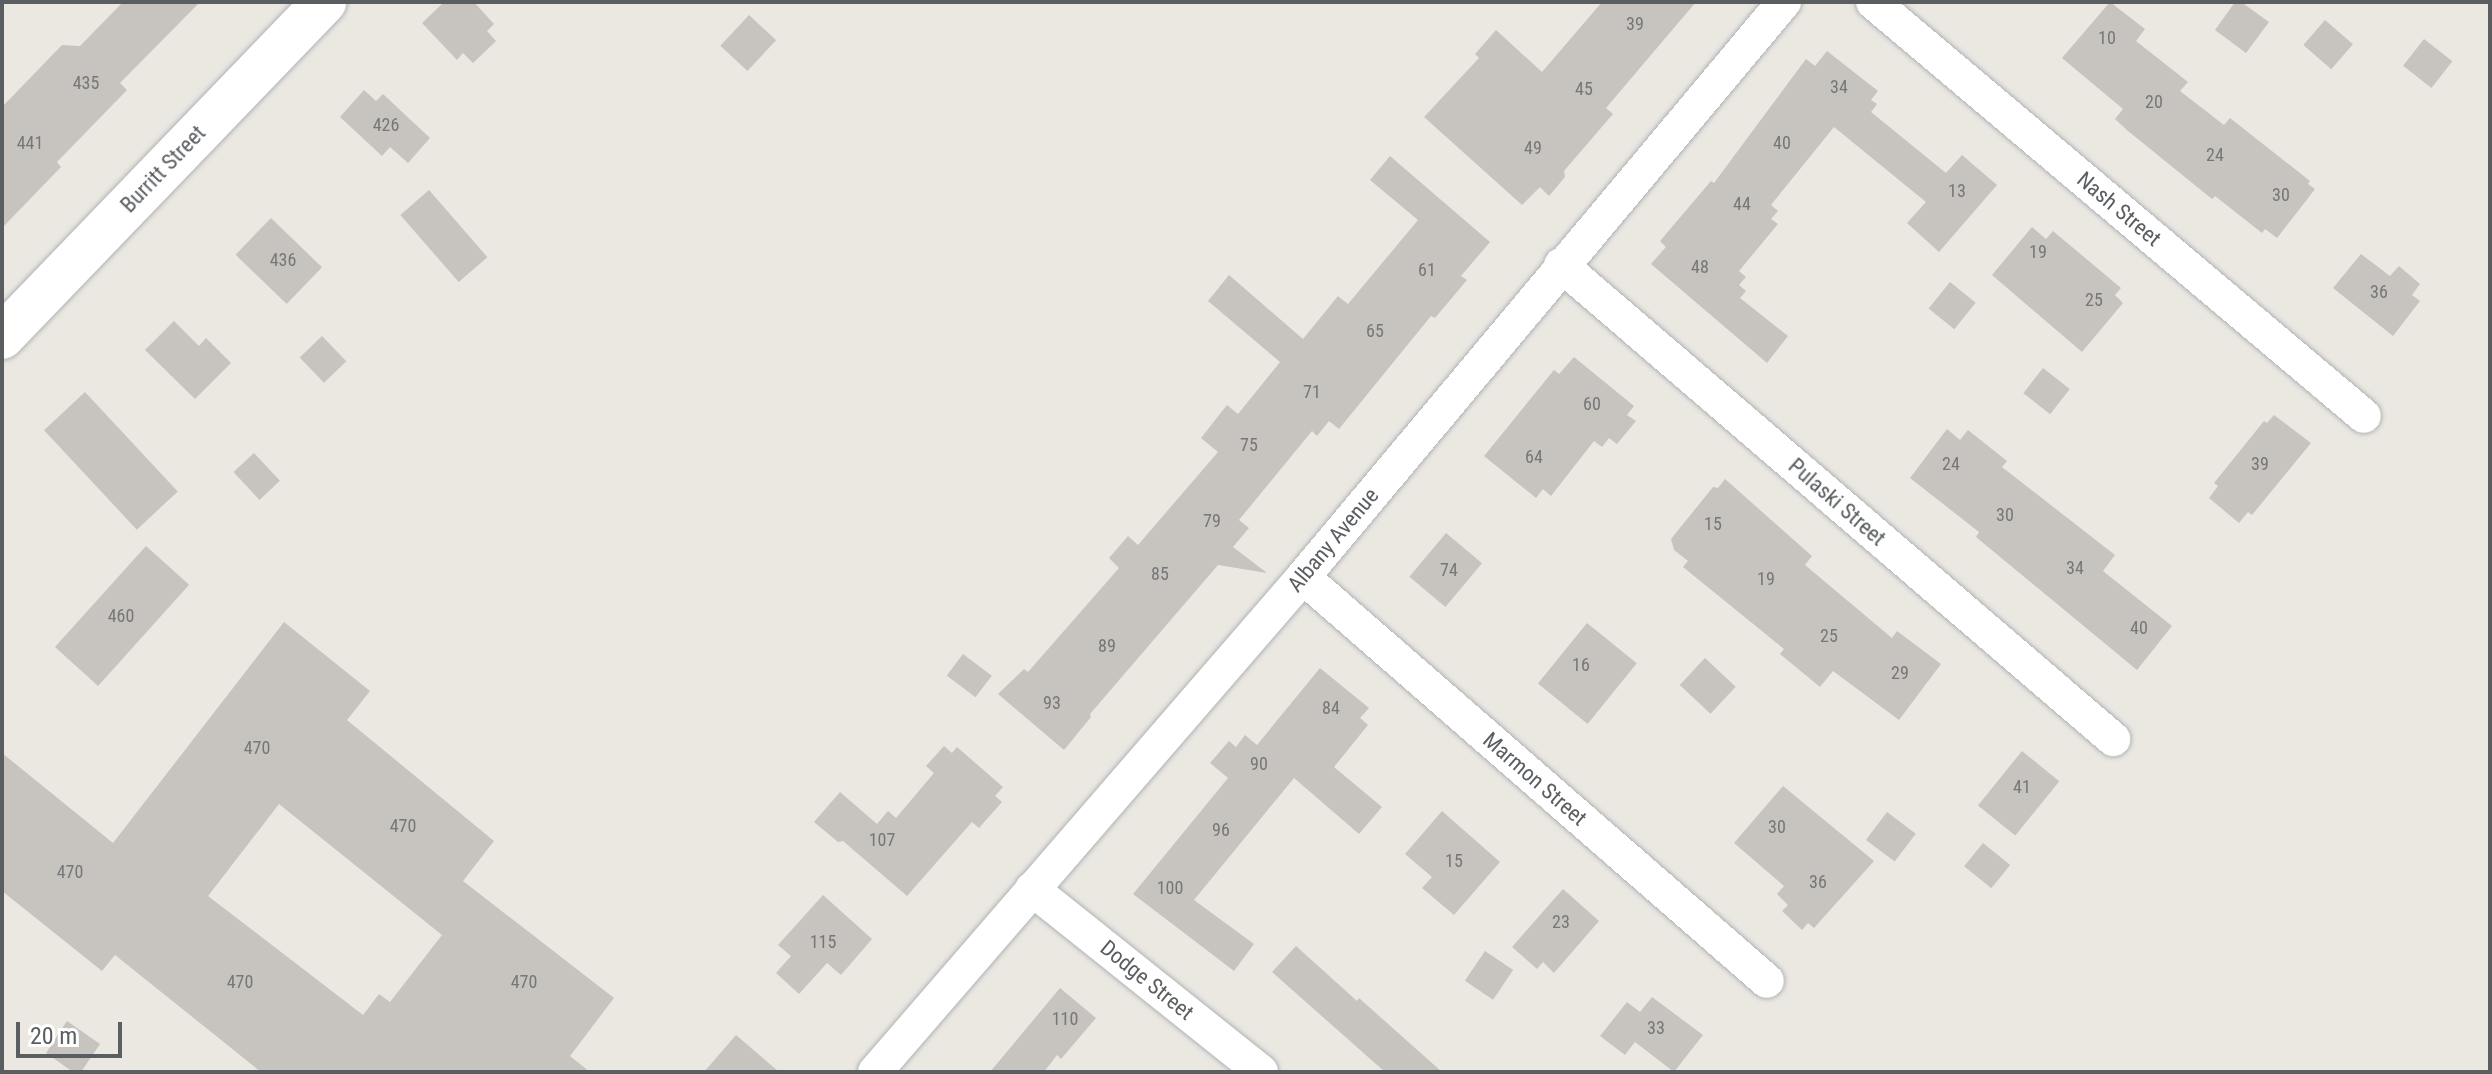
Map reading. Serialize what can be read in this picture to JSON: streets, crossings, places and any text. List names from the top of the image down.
{
  "streets": {
    "street": [
      "Burritt Street",
      "Nash Street",
      "Pulaski Street",
      "Albany Avenue",
      "Marmon Street",
      "Dodge Street"
    ]
  },
  "crossings": [
    ["Pulaski Street", "Albany Avenue"],
    ["Albany Avenue", "Marmon Street"],
    ["Albany Avenue", "Dodge Street"]
  ],
  "house_numbers": [
    "39",
    "10",
    "435",
    "34",
    "45",
    "20",
    "426",
    "441",
    "40",
    "49",
    "24",
    "13",
    "30",
    "44",
    "19",
    "436",
    "48",
    "61",
    "36",
    "25",
    "65",
    "71",
    "60",
    "75",
    "64",
    "24",
    "39",
    "30",
    "79",
    "15",
    "34",
    "74",
    "85",
    "19",
    "460",
    "40",
    "25",
    "89",
    "16",
    "29",
    "93",
    "84",
    "470",
    "90",
    "41",
    "470",
    "30",
    "96",
    "107",
    "15",
    "470",
    "36",
    "100",
    "23",
    "115",
    "470",
    "470",
    "110",
    "33"
  ],
  "scale_bar": "20 m"
}
